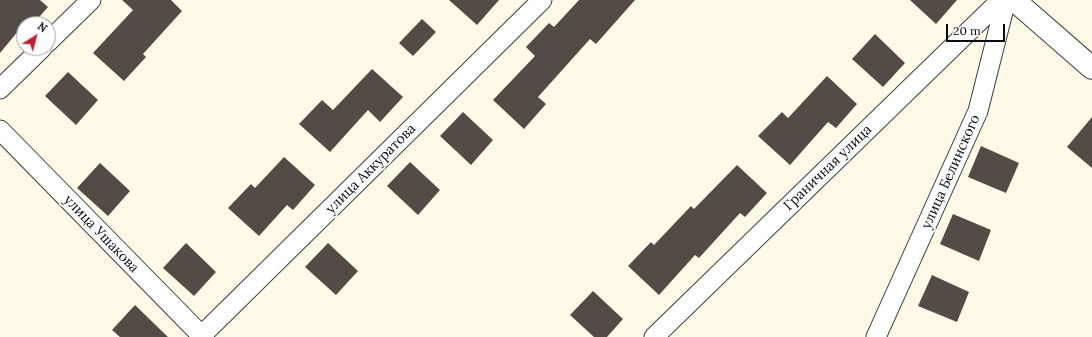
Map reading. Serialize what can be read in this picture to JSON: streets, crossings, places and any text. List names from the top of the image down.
{
  "streets": {
    "street": [
      "Граничная улица",
      "улица Аккуратова",
      "улица Белинского",
      "улица Ушакова"
    ]
  },
  "crossings": [
    ["улица Аккуратова", "улица Ушакова"]
  ],
  "scale_bar": "20 m",
  "north": "top right"
}
